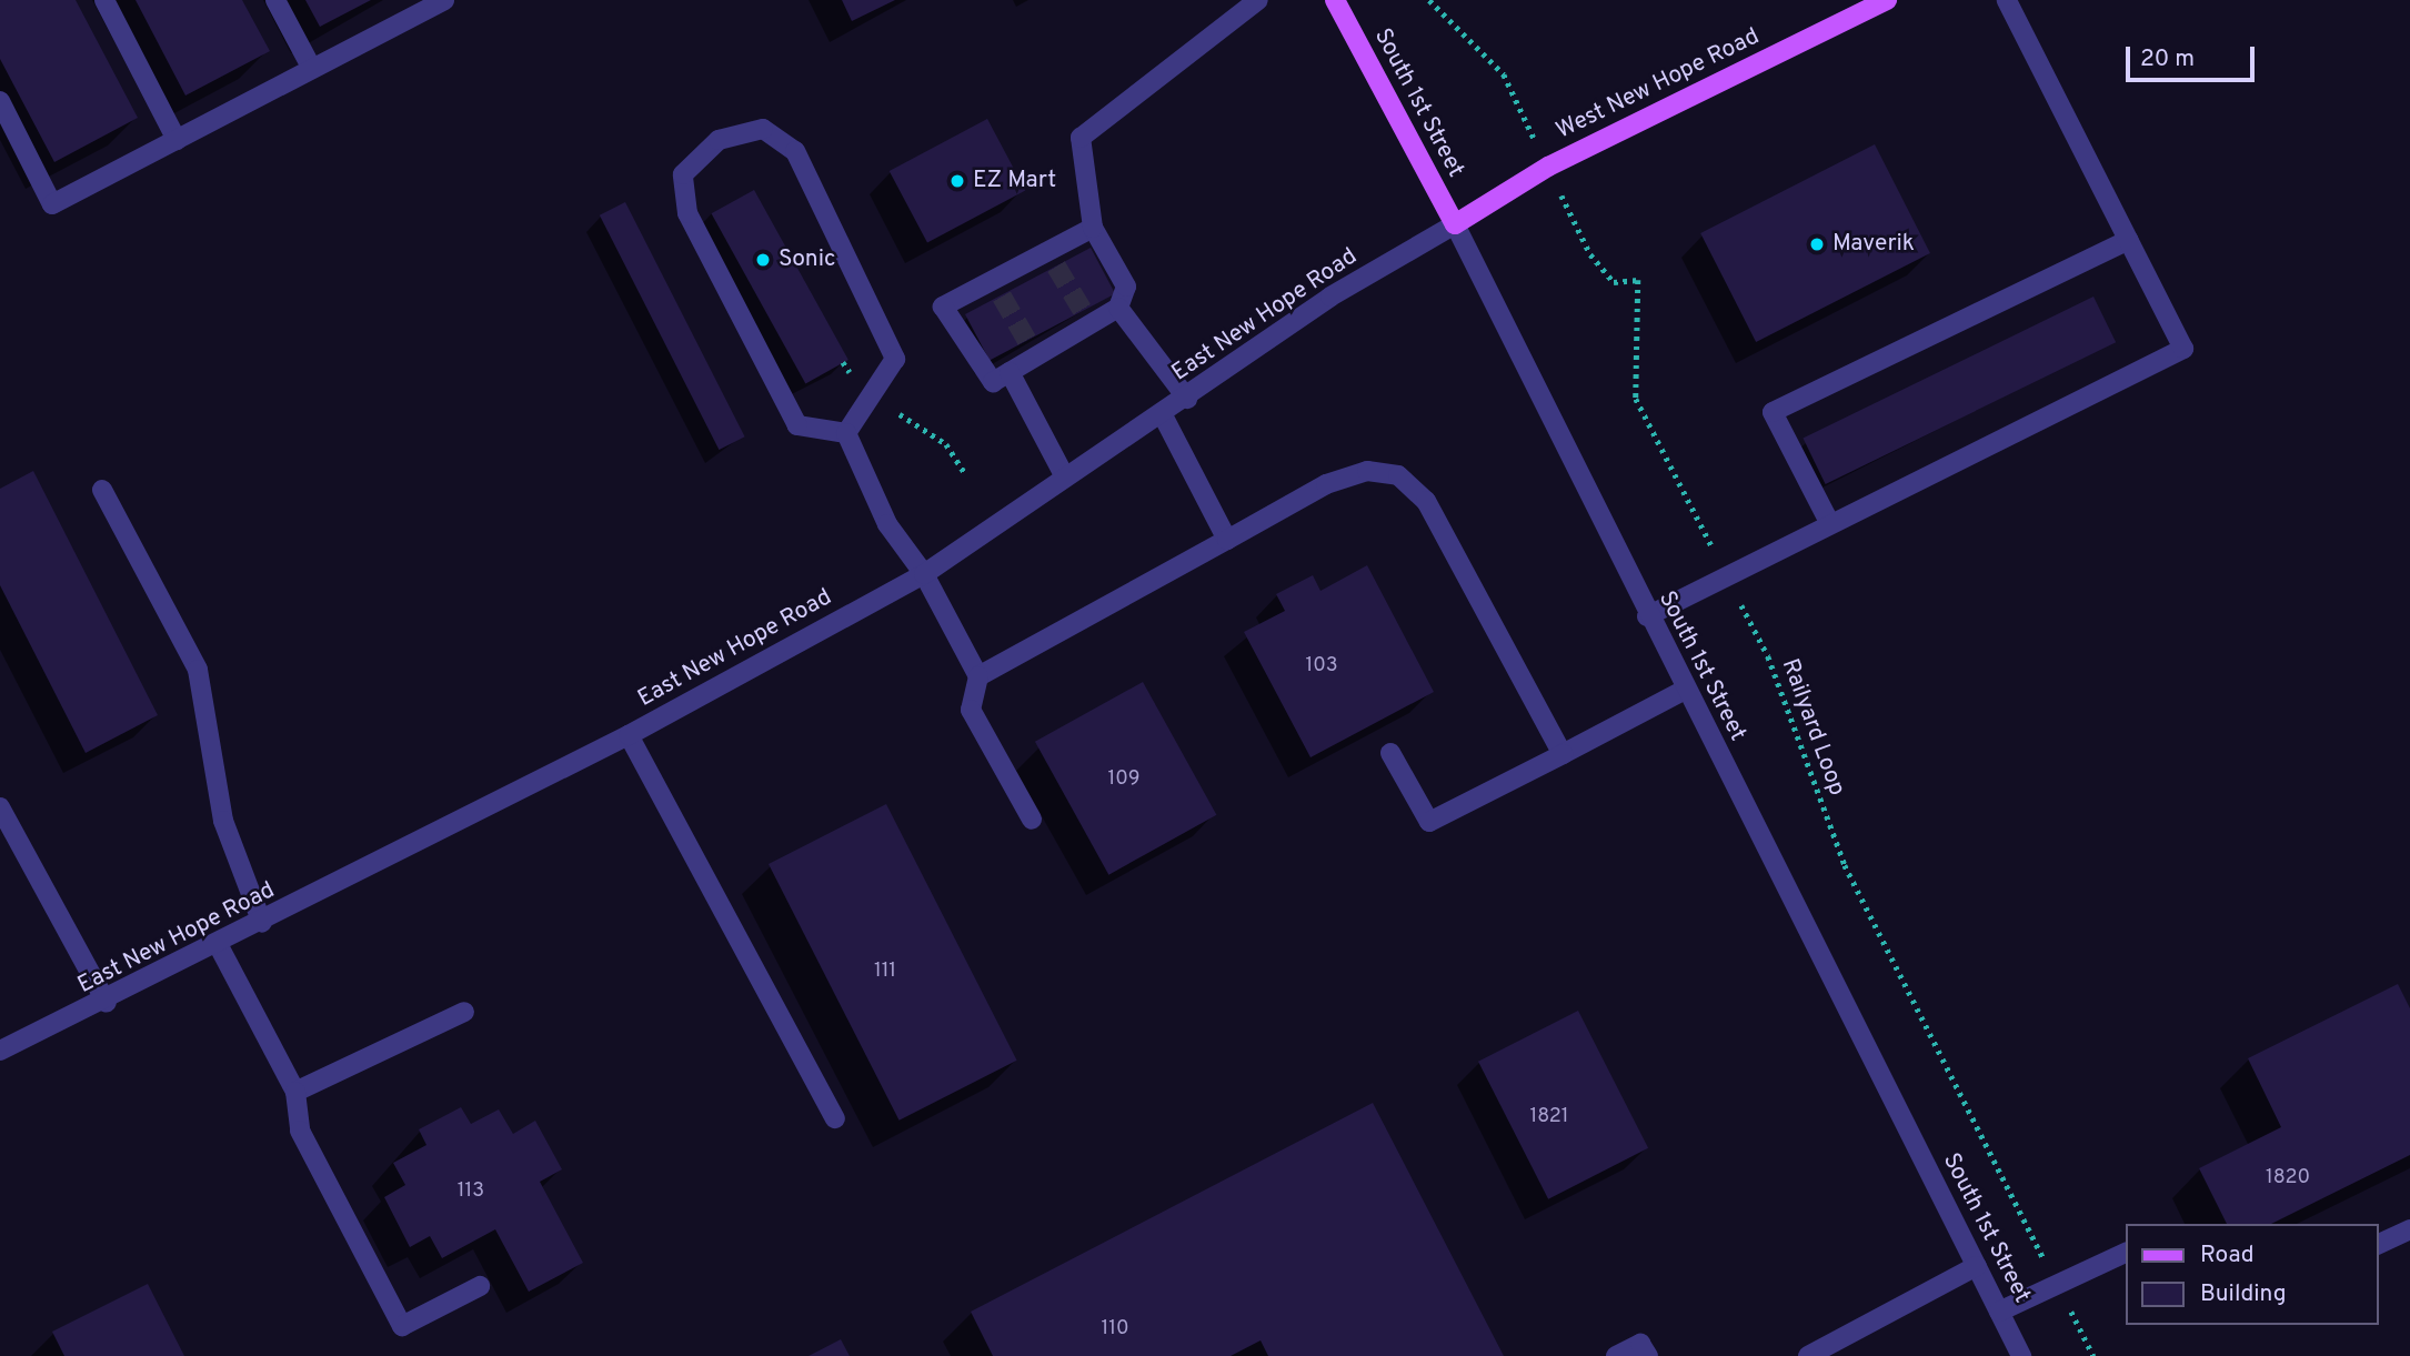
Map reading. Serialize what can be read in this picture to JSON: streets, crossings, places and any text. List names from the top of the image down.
{
  "streets": {
    "main road": ["West New Hope Road", "South 1st Street"],
    "street": ["East New Hope Road"],
    "path": ["Railyard Loop"]
  },
  "crossings": [
    ["West New Hope Road", "South 1st Street"],
    ["West New Hope Road", "East New Hope Road"],
    ["South 1st Street", "East New Hope Road"]
  ],
  "places": ["EZ Mart", "Maverik", "Sonic"],
  "house_numbers": [
    "103",
    "109",
    "111",
    "1821",
    "1820",
    "113",
    "110"
  ],
  "legend": ["Road", "Building"],
  "scale_bar": "20 m"
}
